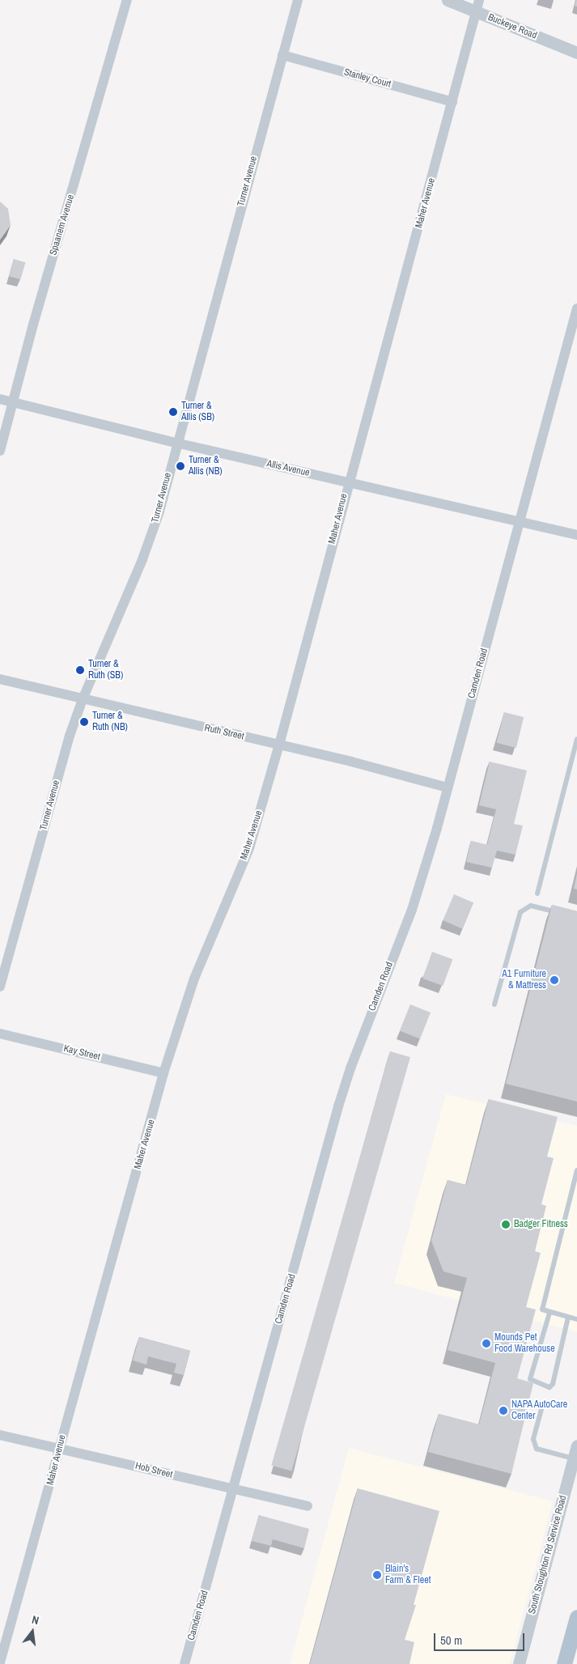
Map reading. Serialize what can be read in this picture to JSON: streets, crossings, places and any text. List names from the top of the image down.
{
  "streets": {
    "street": [
      "Buckeye Road",
      "Stanley Court",
      "Turner Avenue",
      "Maher Avenue",
      "Spaanem Avenue",
      "Allis Avenue",
      "Camden Road",
      "Ruth Street",
      "Kay Street",
      "Hob Street",
      "South Stoughton Rd Service Road"
    ]
  },
  "crossings": [
    ["Buckeye Road", "Maher Avenue"],
    ["Stanley Court", "Turner Avenue"],
    ["Stanley Court", "Maher Avenue"],
    ["Turner Avenue", "Allis Avenue"],
    ["Turner Avenue", "Ruth Street"],
    ["Maher Avenue", "Allis Avenue"],
    ["Maher Avenue", "Ruth Street"],
    ["Maher Avenue", "Kay Street"],
    ["Maher Avenue", "Hob Street"],
    ["Spaanem Avenue", "Allis Avenue"],
    ["Allis Avenue", "Camden Road"],
    ["Camden Road", "Ruth Street"],
    ["Camden Road", "Hob Street"]
  ],
  "places": [
    "Turner & Allis (SB)",
    "Turner & Allis (NB)",
    "Turner & Ruth (SB)",
    "Turner & Ruth (NB)",
    "A1 Furniture & Mattress",
    "Badger Fitness",
    "Mounds Pet Food Warehouse",
    "NAPA AutoCare Center",
    "Blain's Farm & Fleet"
  ],
  "scale_bar": "50 m",
  "north": "top"
}
